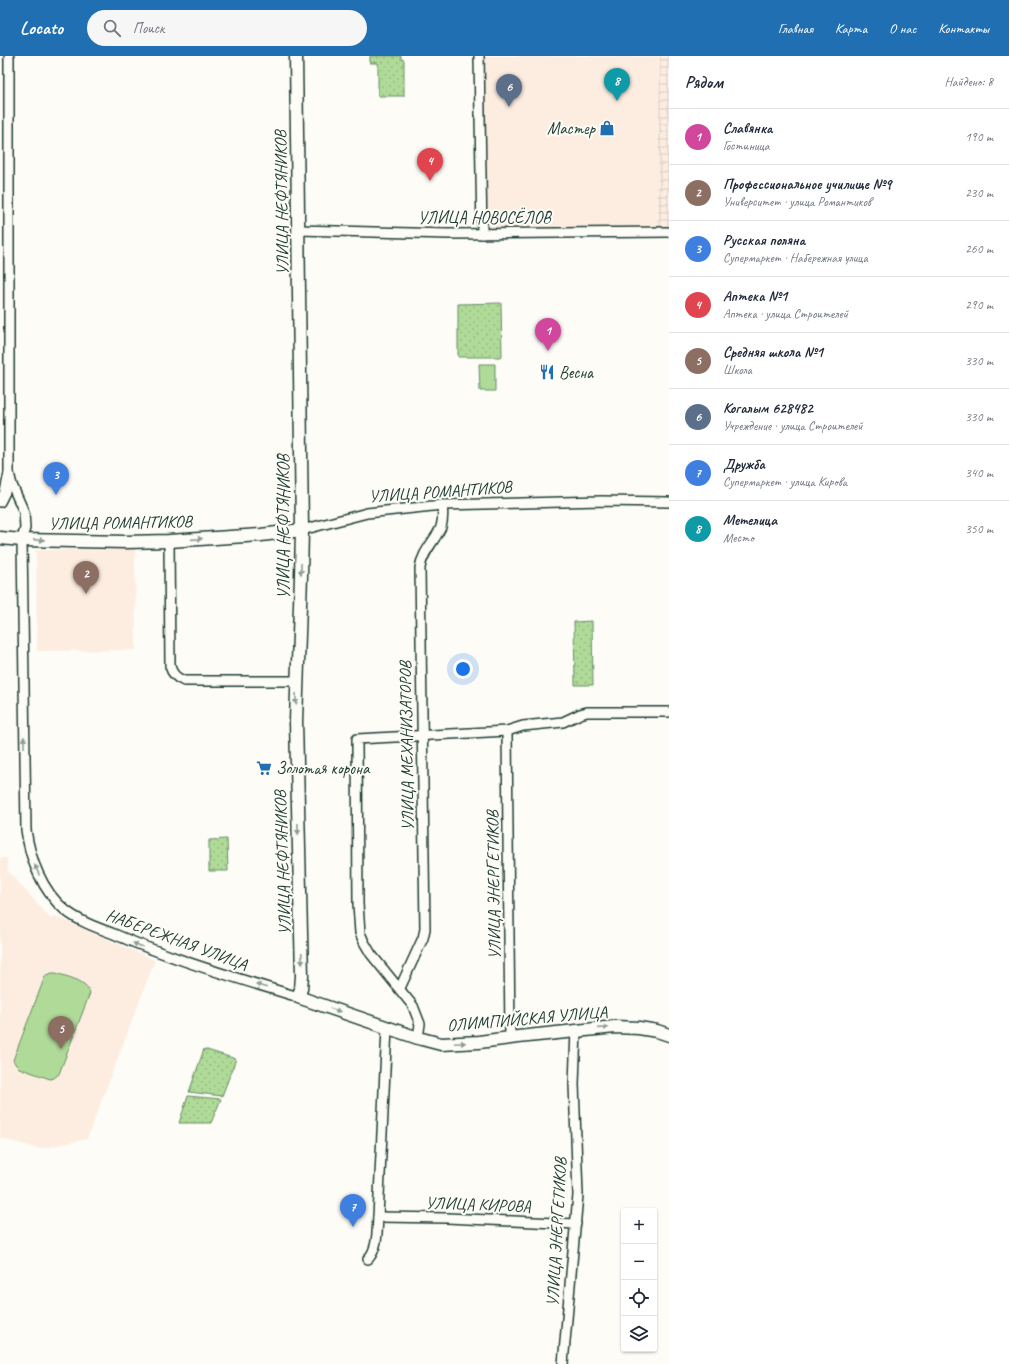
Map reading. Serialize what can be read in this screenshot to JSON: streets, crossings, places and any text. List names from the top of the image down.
{
  "streets": {
    "street": [
      "УЛИЦА НЕФТЯНИКОВ",
      "УЛИЦА НОВОСЁЛОВ",
      "УЛИЦА РОМАНТИКОВ",
      "УЛИЦА МЕХАНИЗАТОРОВ",
      "УЛИЦА ЭНЕРГЕТИКОВ",
      "НАБЕРЕЖНАЯ УЛИЦА",
      "ОЛИМПИЙСКАЯ УЛИЦА",
      "УЛИЦА КИРОВА"
    ]
  },
  "crossings": [
    ["УЛИЦА НЕФТЯНИКОВ", "УЛИЦА НОВОСЁЛОВ"],
    ["УЛИЦА НЕФТЯНИКОВ", "УЛИЦА РОМАНТИКОВ"],
    ["УЛИЦА НЕФТЯНИКОВ", "НАБЕРЕЖНАЯ УЛИЦА"],
    ["УЛИЦА НЕФТЯНИКОВ", "ОЛИМПИЙСКАЯ УЛИЦА"],
    ["УЛИЦА РОМАНТИКОВ", "УЛИЦА МЕХАНИЗАТОРОВ"],
    ["УЛИЦА РОМАНТИКОВ", "НАБЕРЕЖНАЯ УЛИЦА"],
    ["УЛИЦА ЭНЕРГЕТИКОВ", "ОЛИМПИЙСКАЯ УЛИЦА"],
    ["УЛИЦА ЭНЕРГЕТИКОВ", "УЛИЦА КИРОВА"],
    ["НАБЕРЕЖНАЯ УЛИЦА", "ОЛИМПИЙСКАЯ УЛИЦА"]
  ],
  "one_way": [
    "УЛИЦА НЕФТЯНИКОВ",
    "УЛИЦА РОМАНТИКОВ",
    "НАБЕРЕЖНАЯ УЛИЦА",
    "ОЛИМПИЙСКАЯ УЛИЦА"
  ],
  "places": {
    "shop": ["Мастер"],
    "restaurant": ["Весна"],
    "supermarket": ["Золотая корона"]
  },
  "page": {
    "header": "Locato",
    "search": "Поиск",
    "nav": [
      "Главная",
      "Карта",
      "О нас",
      "Контакты"
    ],
    "heading": ["Рядом", "Найдено: 8"],
    "pins": [
      "8",
      "6",
      "4",
      "1",
      "3",
      "2",
      "5",
      "7"
    ],
    "list": [
      {
        "mark": "1",
        "name": "Славянка",
        "note": "Гостиница",
        "value": "190 m"
      },
      {
        "mark": "2",
        "name": "Профессиональное училище №9",
        "note": "Университет · улица Романтиков",
        "value": "230 m"
      },
      {
        "mark": "3",
        "name": "Русская поляна",
        "note": "Супермаркет · Набережная улица",
        "value": "260 m"
      },
      {
        "mark": "4",
        "name": "Аптека №1",
        "note": "Аптека · улица Строителей",
        "value": "290 m"
      },
      {
        "mark": "5",
        "name": "Средняя школа №1",
        "note": "Школа",
        "value": "330 m"
      },
      {
        "mark": "6",
        "name": "Когалым 628482",
        "note": "Учреждение · улица Строителей",
        "value": "330 m"
      },
      {
        "mark": "7",
        "name": "Дружба",
        "note": "Супермаркет · улица Кирова",
        "value": "340 m"
      },
      {
        "mark": "8",
        "name": "Метелица",
        "note": "Место",
        "value": "350 m"
      }
    ],
    "map_buttons": ["+", "−"]
  }
}
